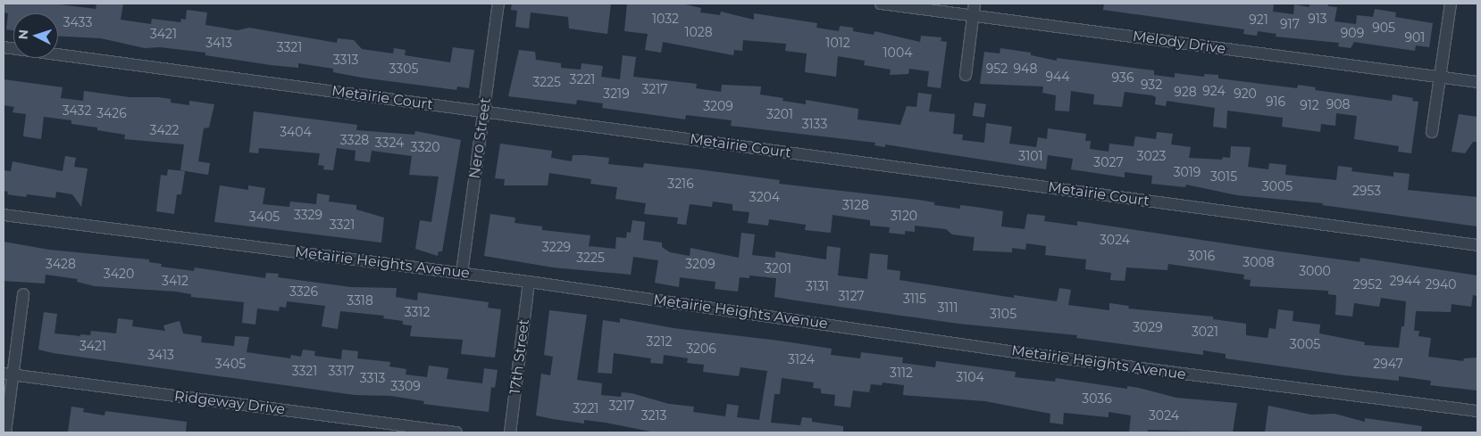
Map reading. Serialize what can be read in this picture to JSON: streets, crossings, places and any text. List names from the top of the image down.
{
  "streets": {
    "street": [
      "Melody Drive",
      "Metairie Court",
      "Nero Street",
      "Metairie Heights Avenue",
      "17th Street",
      "Ridgeway Drive"
    ]
  },
  "crossings": [
    ["Metairie Court", "Nero Street"],
    ["Nero Street", "Metairie Heights Avenue"],
    ["Metairie Heights Avenue", "17th Street"]
  ],
  "house_numbers": [
    "1032",
    "913",
    "921",
    "3433",
    "917",
    "905",
    "1028",
    "909",
    "3421",
    "901",
    "3413",
    "1012",
    "3321",
    "1004",
    "3313",
    "3305",
    "952",
    "948",
    "944",
    "936",
    "3221",
    "3225",
    "932",
    "3217",
    "924",
    "928",
    "3219",
    "920",
    "916",
    "908",
    "912",
    "3209",
    "3432",
    "3426",
    "3201",
    "3133",
    "3422",
    "3404",
    "3328",
    "3324",
    "3320",
    "3101",
    "3023",
    "3027",
    "3019",
    "3015",
    "3216",
    "3005",
    "2953",
    "3204",
    "3128",
    "3329",
    "3120",
    "3405",
    "3321",
    "3024",
    "3229",
    "3016",
    "3225",
    "3008",
    "3428",
    "3209",
    "3201",
    "3000",
    "3420",
    "3412",
    "2944",
    "2952",
    "2940",
    "3131",
    "3326",
    "3127",
    "3115",
    "3318",
    "3111",
    "3312",
    "3105",
    "3029",
    "3021",
    "3212",
    "3005",
    "3421",
    "3206",
    "3413",
    "3124",
    "3405",
    "2947",
    "3321",
    "3317",
    "3112",
    "3104",
    "3313",
    "3309",
    "3036",
    "3217",
    "3221",
    "3213",
    "3024"
  ],
  "north": "left"
}
